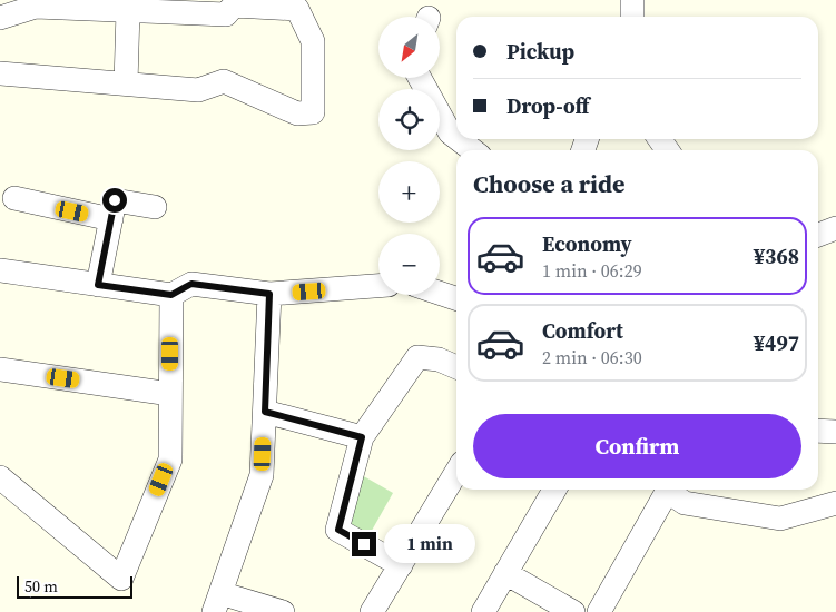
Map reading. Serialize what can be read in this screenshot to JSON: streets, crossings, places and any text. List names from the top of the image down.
{
  "scale_bar": "50 m",
  "north": "bottom left",
  "page": {
    "map_buttons": ["+", "−"],
    "banner": ["Pickup", "Drop-off"],
    "heading": "Choose a ride",
    "list": [
      {
        "name": "Economy",
        "note": "1 min · 06:29",
        "value": "¥368"
      },
      {
        "name": "Comfort",
        "note": "2 min · 06:30",
        "value": "¥497"
      }
    ],
    "buttons": "Confirm",
    "bubble": "1 min",
    "scale": "50 m"
  }
}
